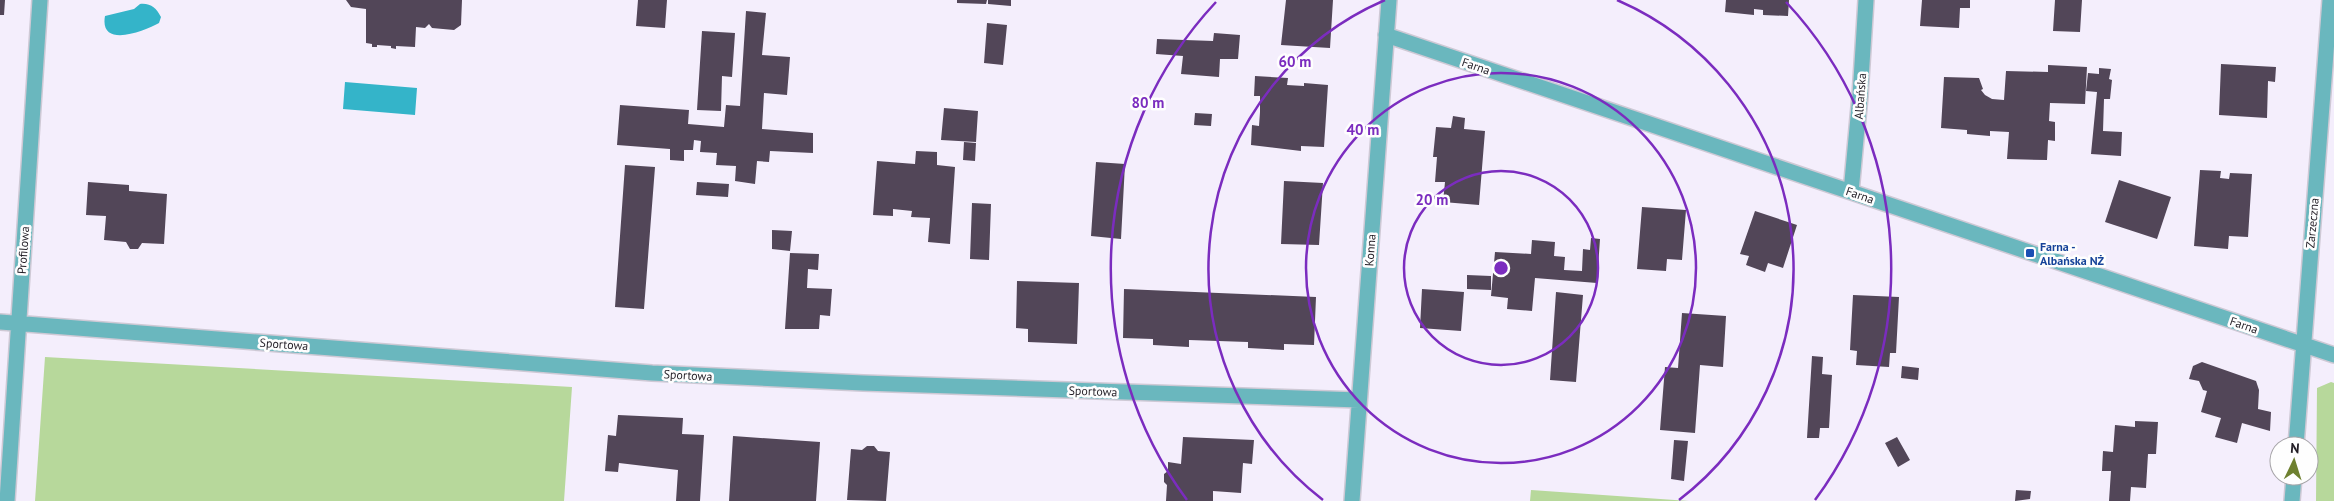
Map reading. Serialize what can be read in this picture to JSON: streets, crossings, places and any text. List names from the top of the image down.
{
  "streets": {
    "street": [
      "Farna",
      "Albańska",
      "Zarzeczna",
      "Profilowa",
      "Konna",
      "Sportowa"
    ]
  },
  "crossings": [
    ["Farna", "Albańska"],
    ["Farna", "Zarzeczna"],
    ["Farna", "Konna"],
    ["Profilowa", "Sportowa"],
    ["Konna", "Sportowa"]
  ],
  "places": {
    "transit": ["Farna - Albańska NŻ"]
  },
  "north": "top",
  "rings": [
    "60 m",
    "80 m",
    "40 m",
    "20 m"
  ]
}
